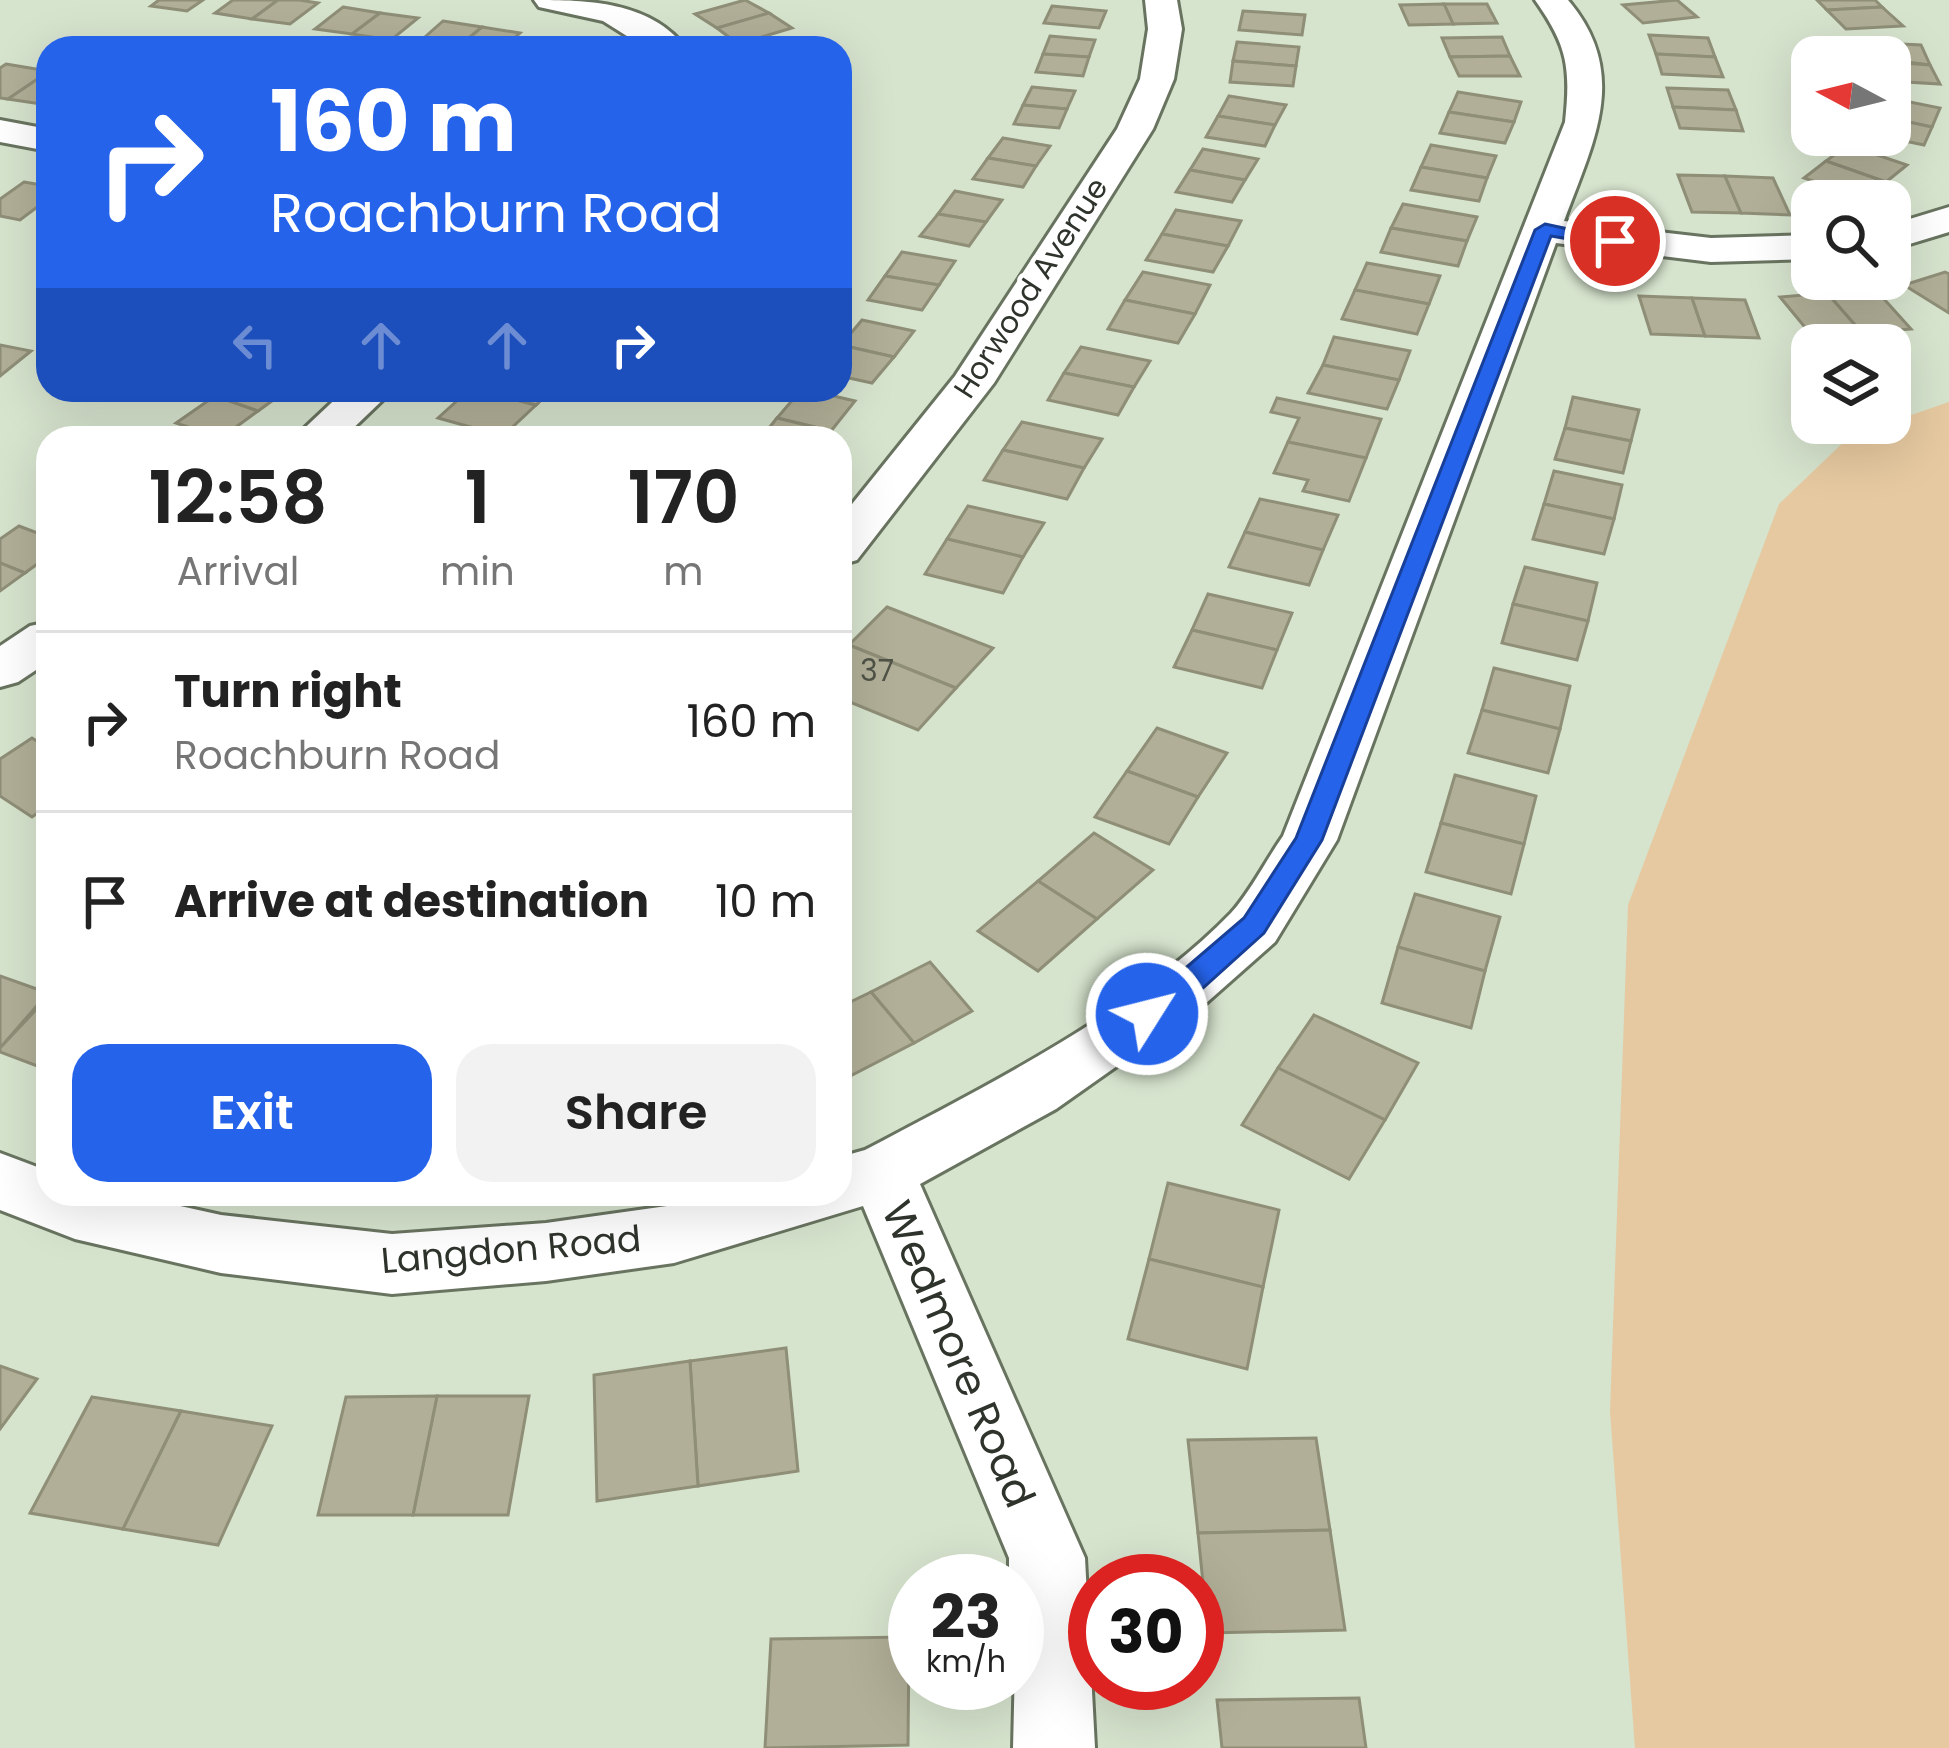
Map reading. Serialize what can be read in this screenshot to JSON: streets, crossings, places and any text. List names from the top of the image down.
{
  "streets": {
    "street": ["Horwood Avenue", "Langdon Road", "Wedmore Road"]
  },
  "house_numbers": ["37"],
  "north": "left",
  "page": {
    "turn": ["160 m", "Roachburn Road"],
    "eta": [
      "12:58",
      "Arrival",
      "1",
      "min",
      "170",
      "m"
    ],
    "list": [
      {
        "name": "Turn right",
        "note": "Roachburn Road",
        "value": "160 m"
      },
      {
        "name": "Arrive at destination",
        "value": "10 m"
      }
    ],
    "buttons": ["Exit", "Share"],
    "speed": "23 km/h",
    "limit": "30"
  }
}
